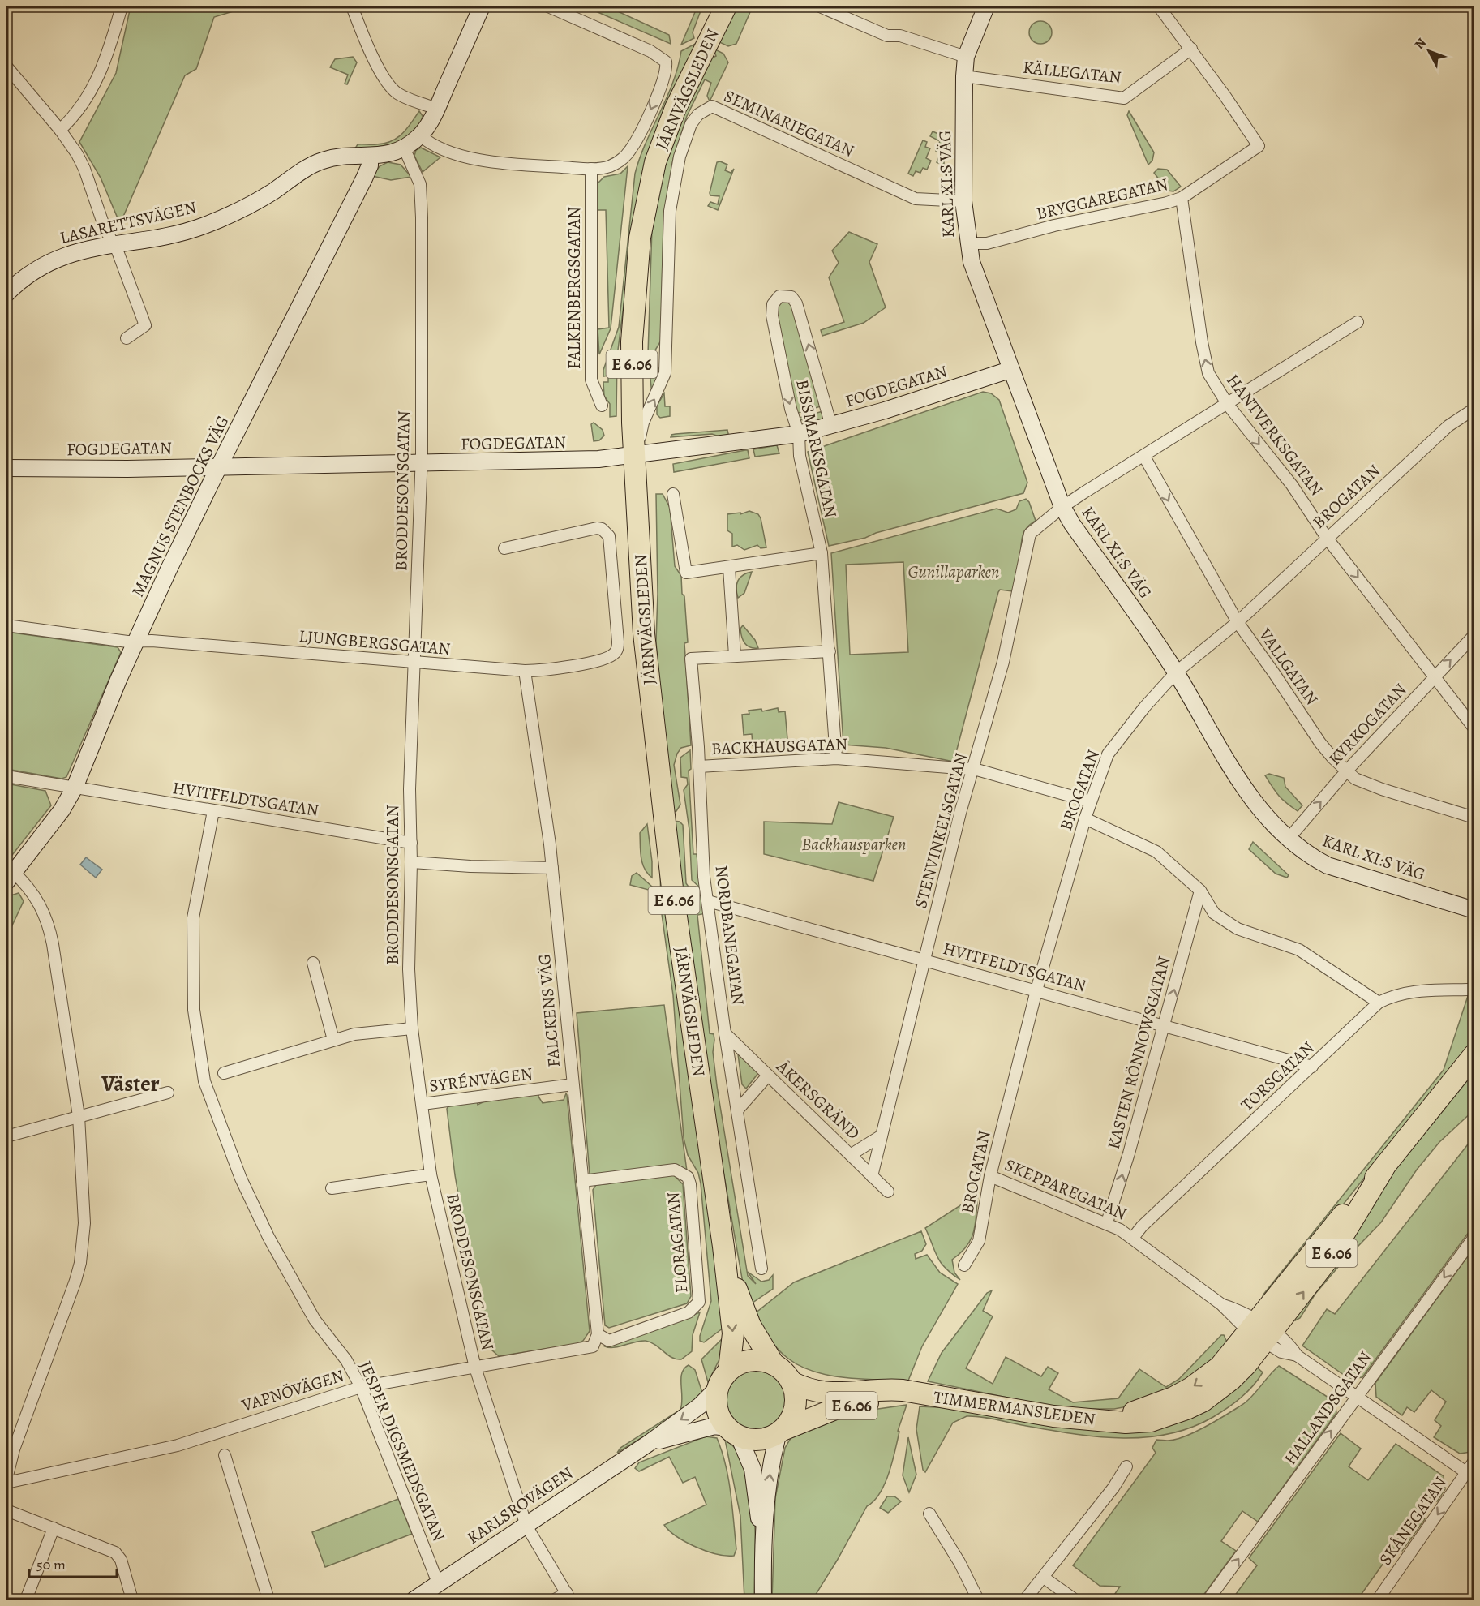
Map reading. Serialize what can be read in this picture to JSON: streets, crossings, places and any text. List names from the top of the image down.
{
  "streets": {
    "highway": ["JÄRNVÄGSLEDEN", "E 6.06", "TIMMERMANSLEDEN"],
    "street": [
      "KÄLLEGATAN",
      "SEMINARIEGATAN",
      "KARL XI:S VÄG",
      "BRYGGAREGATAN",
      "LASARETTSVÄGEN",
      "FALKENBERGSGATAN",
      "FOGDEGATAN",
      "HANTVERKSGATAN",
      "BISSMARKSGATAN",
      "BRODDESONSGATAN",
      "BROGATAN",
      "MAGNUS STENBOCKS VÄG",
      "LJUNGBERGSGATAN",
      "VALLGATAN",
      "KYRKOGATAN",
      "BACKHAUSGATAN",
      "HVITFELDTSGATAN",
      "STENVINKELSGATAN",
      "NORDBANEGATAN",
      "FALCKENS VÄG",
      "KASTEN RÖNNOWSGATAN",
      "TORSGATAN",
      "SYRÉNVÄGEN",
      "ÅKERSGRÄND",
      "SKEPPAREGATAN",
      "FLORAGATAN",
      "VAPNÖVÄGEN",
      "HALLANDSGATAN",
      "JESPER DIGSMEDSGATAN",
      "KARLSROVÄGEN",
      "SKÅNEGATAN"
    ]
  },
  "crossings": [
    ["KÄLLEGATAN", "KARL XI:S VÄG"],
    ["KÄLLEGATAN", "BRYGGAREGATAN"],
    ["JÄRNVÄGSLEDEN", "SEMINARIEGATAN"],
    ["JÄRNVÄGSLEDEN", "E 6.06"],
    ["JÄRNVÄGSLEDEN", "FOGDEGATAN"],
    ["JÄRNVÄGSLEDEN", "TIMMERMANSLEDEN"],
    ["JÄRNVÄGSLEDEN", "KARLSROVÄGEN"],
    ["SEMINARIEGATAN", "KARL XI:S VÄG"],
    ["SEMINARIEGATAN", "FOGDEGATAN"],
    ["KARL XI:S VÄG", "BRYGGAREGATAN"],
    ["KARL XI:S VÄG", "FOGDEGATAN"],
    ["KARL XI:S VÄG", "BROGATAN"],
    ["KARL XI:S VÄG", "KYRKOGATAN"],
    ["KARL XI:S VÄG", "STENVINKELSGATAN"],
    ["BRYGGAREGATAN", "HANTVERKSGATAN"],
    ["LASARETTSVÄGEN", "MAGNUS STENBOCKS VÄG"],
    ["E 6.06", "TIMMERMANSLEDEN"],
    ["E 6.06", "KARLSROVÄGEN"],
    ["FOGDEGATAN", "BISSMARKSGATAN"],
    ["FOGDEGATAN", "BRODDESONSGATAN"],
    ["FOGDEGATAN", "MAGNUS STENBOCKS VÄG"],
    ["HANTVERKSGATAN", "BROGATAN"],
    ["HANTVERKSGATAN", "KYRKOGATAN"],
    ["HANTVERKSGATAN", "STENVINKELSGATAN"],
    ["BISSMARKSGATAN", "BACKHAUSGATAN"],
    ["BISSMARKSGATAN", "NORDBANEGATAN"],
    ["BRODDESONSGATAN", "LJUNGBERGSGATAN"],
    ["BRODDESONSGATAN", "HVITFELDTSGATAN"],
    ["BRODDESONSGATAN", "SYRÉNVÄGEN"],
    ["BRODDESONSGATAN", "VAPNÖVÄGEN"],
    ["BRODDESONSGATAN", "KARLSROVÄGEN"],
    ["BROGATAN", "VALLGATAN"],
    ["BROGATAN", "BACKHAUSGATAN"],
    ["BROGATAN", "HVITFELDTSGATAN"],
    ["BROGATAN", "SKEPPAREGATAN"],
    ["MAGNUS STENBOCKS VÄG", "LJUNGBERGSGATAN"],
    ["MAGNUS STENBOCKS VÄG", "HVITFELDTSGATAN"],
    ["LJUNGBERGSGATAN", "FALCKENS VÄG"],
    ["VALLGATAN", "KYRKOGATAN"],
    ["VALLGATAN", "STENVINKELSGATAN"],
    ["BACKHAUSGATAN", "STENVINKELSGATAN"],
    ["BACKHAUSGATAN", "NORDBANEGATAN"],
    ["HVITFELDTSGATAN", "STENVINKELSGATAN"],
    ["HVITFELDTSGATAN", "NORDBANEGATAN"],
    ["HVITFELDTSGATAN", "KASTEN RÖNNOWSGATAN"],
    ["HVITFELDTSGATAN", "TORSGATAN"],
    ["HVITFELDTSGATAN", "JESPER DIGSMEDSGATAN"],
    ["STENVINKELSGATAN", "ÅKERSGRÄND"],
    ["NORDBANEGATAN", "ÅKERSGRÄND"],
    ["FALCKENS VÄG", "SYRÉNVÄGEN"],
    ["FALCKENS VÄG", "FLORAGATAN"],
    ["FALCKENS VÄG", "VAPNÖVÄGEN"],
    ["KASTEN RÖNNOWSGATAN", "SKEPPAREGATAN"],
    ["TORSGATAN", "SKEPPAREGATAN"],
    ["SKEPPAREGATAN", "TIMMERMANSLEDEN"],
    ["SKEPPAREGATAN", "HALLANDSGATAN"],
    ["SKEPPAREGATAN", "SKÅNEGATAN"],
    ["VAPNÖVÄGEN", "JESPER DIGSMEDSGATAN"],
    ["TIMMERMANSLEDEN", "KARLSROVÄGEN"],
    ["JESPER DIGSMEDSGATAN", "KARLSROVÄGEN"]
  ],
  "one_way": [
    "VALLGATAN",
    "KYRKOGATAN",
    "KASTEN RÖNNOWSGATAN",
    "SKÅNEGATAN"
  ],
  "districts": ["Väster"],
  "parks": ["Gunillaparken", "Backhausparken"],
  "scale_bar": "50 m",
  "north": "top left"
}
